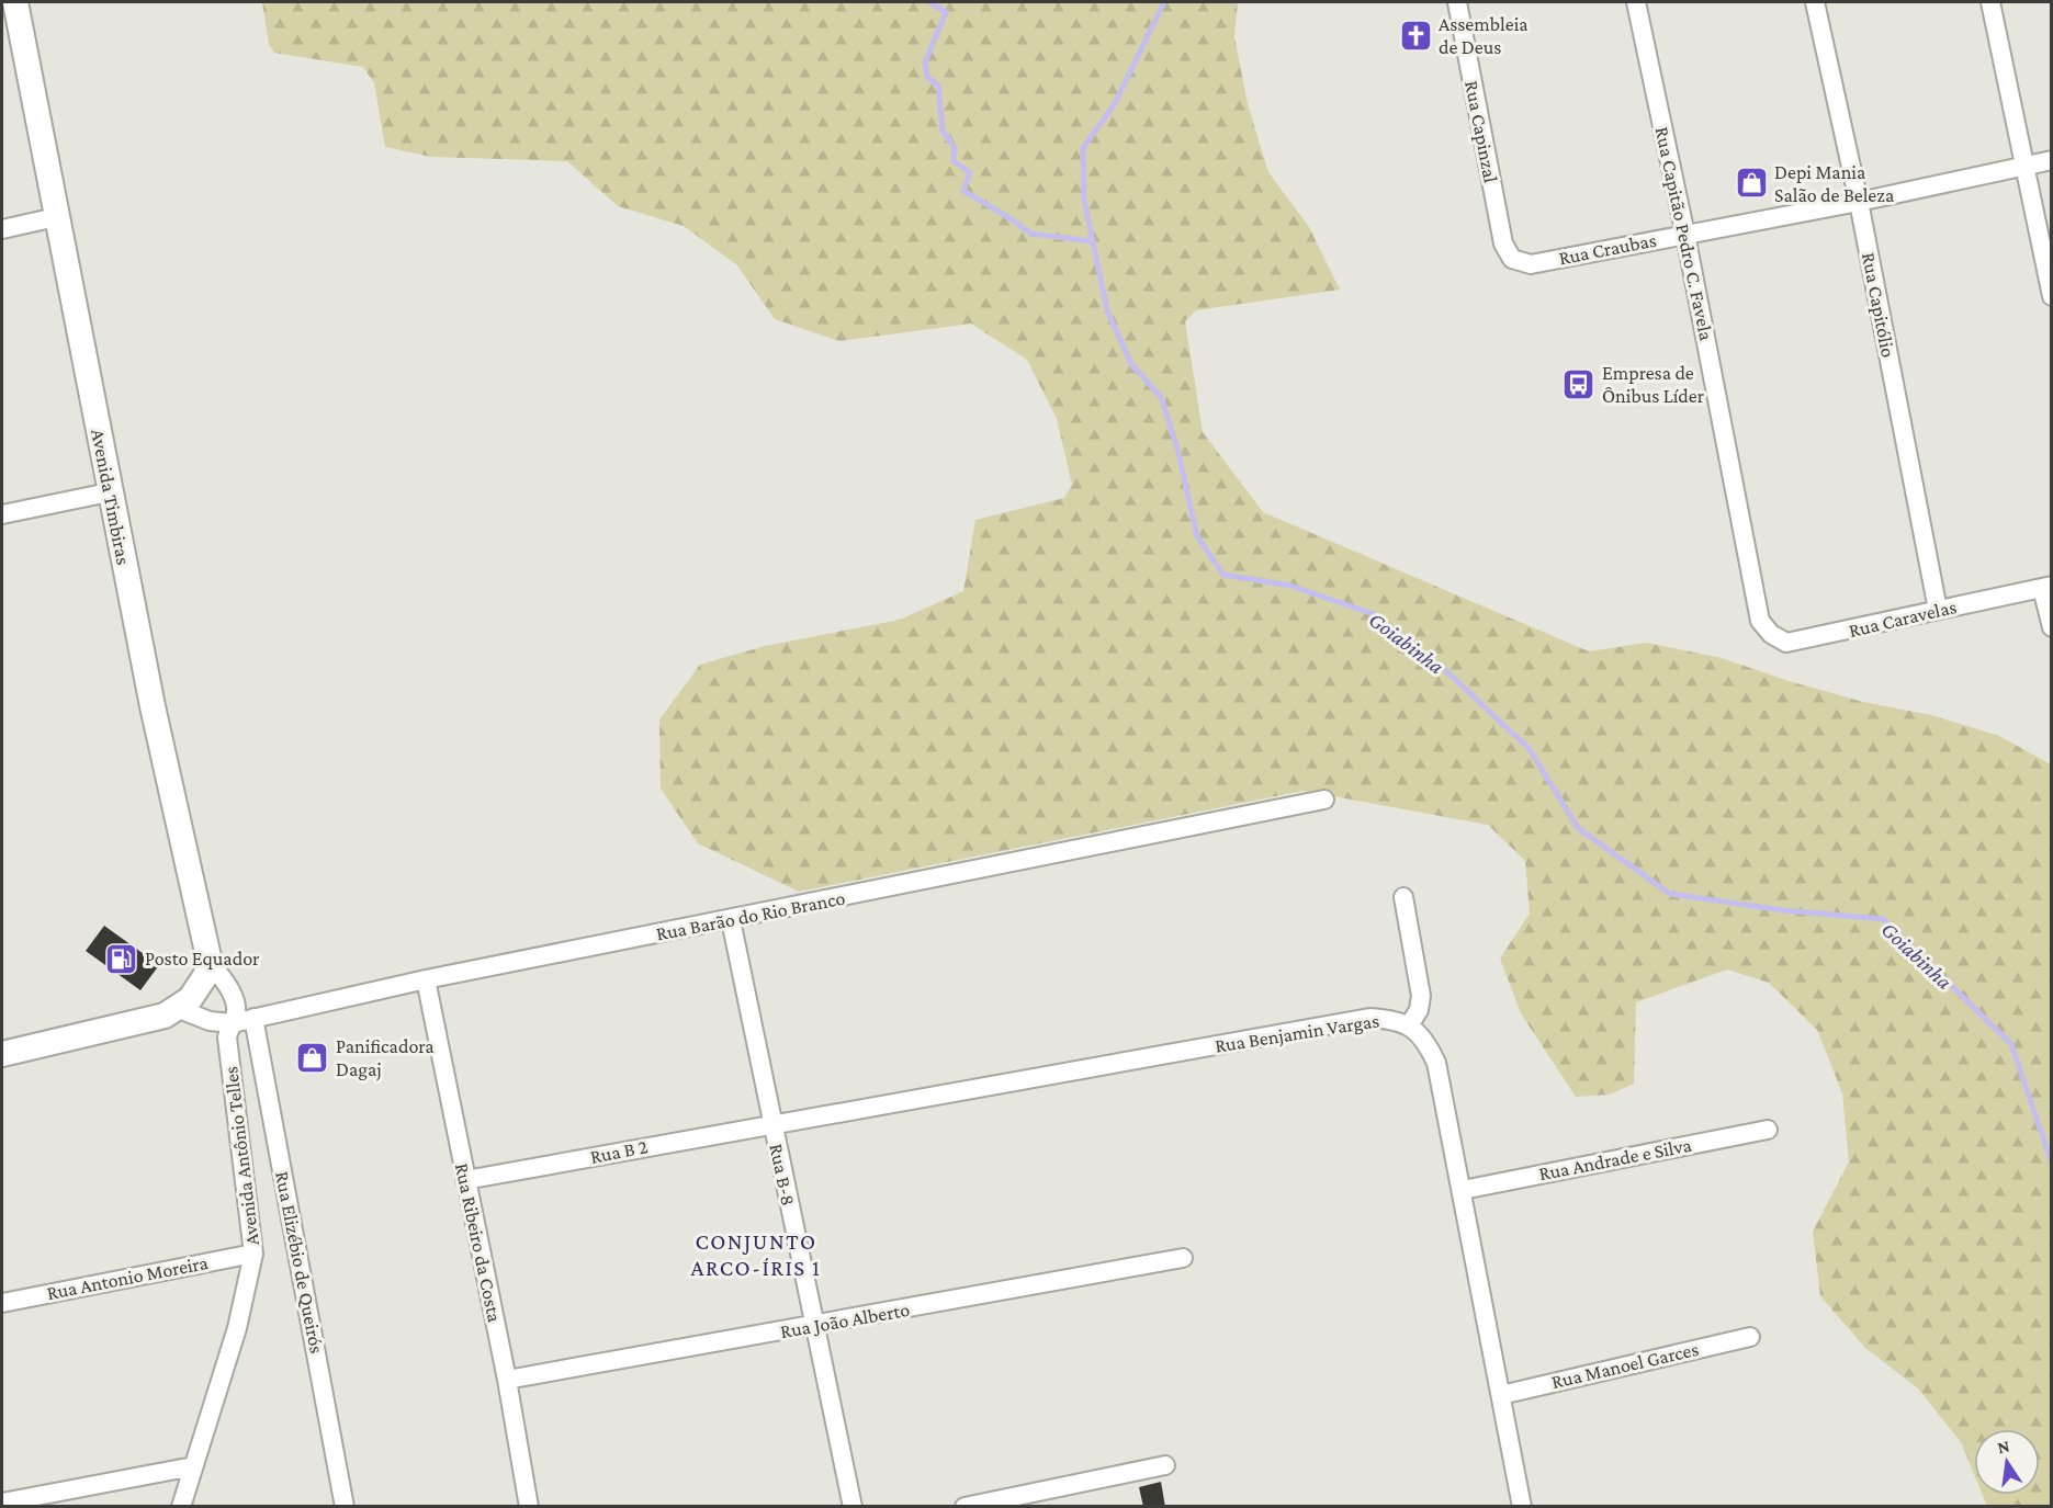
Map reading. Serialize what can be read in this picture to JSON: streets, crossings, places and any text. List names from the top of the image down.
{
  "streets": {
    "street": [
      "Rua Capinzal",
      "Rua Capitão Pedro C. Favela",
      "Rua Craubas",
      "Rua Capitólio",
      "Avenida Timbiras",
      "Rua Caravelas",
      "Rua Barão do Rio Branco",
      "Rua Benjamin Vargas",
      "Rua B 2",
      "Avenida Antônio Telles",
      "Rua Andrade e Silva",
      "Rua B-8",
      "Rua Ribeiro da Costa",
      "Rua Elizébio de Queirós",
      "Rua Antonio Moreira",
      "Rua João Alberto",
      "Rua Manoel Garces"
    ]
  },
  "crossings": [
    ["Rua Capinzal", "Rua Craubas"],
    ["Rua Capitão Pedro C. Favela", "Rua Craubas"],
    ["Rua Capitão Pedro C. Favela", "Rua Caravelas"],
    ["Rua Craubas", "Rua Capitólio"],
    ["Rua Capitólio", "Rua Caravelas"],
    ["Avenida Timbiras", "Avenida Antônio Telles"],
    ["Rua Barão do Rio Branco", "Avenida Antônio Telles"],
    ["Rua Barão do Rio Branco", "Rua B-8"],
    ["Rua Barão do Rio Branco", "Rua Ribeiro da Costa"],
    ["Rua Barão do Rio Branco", "Rua Elizébio de Queirós"],
    ["Rua Benjamin Vargas", "Rua B 2"],
    ["Rua Benjamin Vargas", "Rua Andrade e Silva"],
    ["Rua Benjamin Vargas", "Rua B-8"],
    ["Rua Benjamin Vargas", "Rua Manoel Garces"],
    ["Rua B 2", "Rua B-8"],
    ["Rua B 2", "Rua Ribeiro da Costa"],
    ["Avenida Antônio Telles", "Rua Antonio Moreira"],
    ["Rua B-8", "Rua João Alberto"],
    ["Rua Ribeiro da Costa", "Rua João Alberto"]
  ],
  "districts": ["CONJUNTO ARCO-ÍRIS 1"],
  "water": ["Goiabinha"],
  "places": {
    "church": ["Assembleia de Deus"],
    "shop": ["Depi Mania Salão de Beleza", "Panificadora Dagaj"],
    "bus stop": ["Empresa de Ônibus Líder"],
    "fuel station": ["Posto Equador"]
  },
  "north": "top"
}
